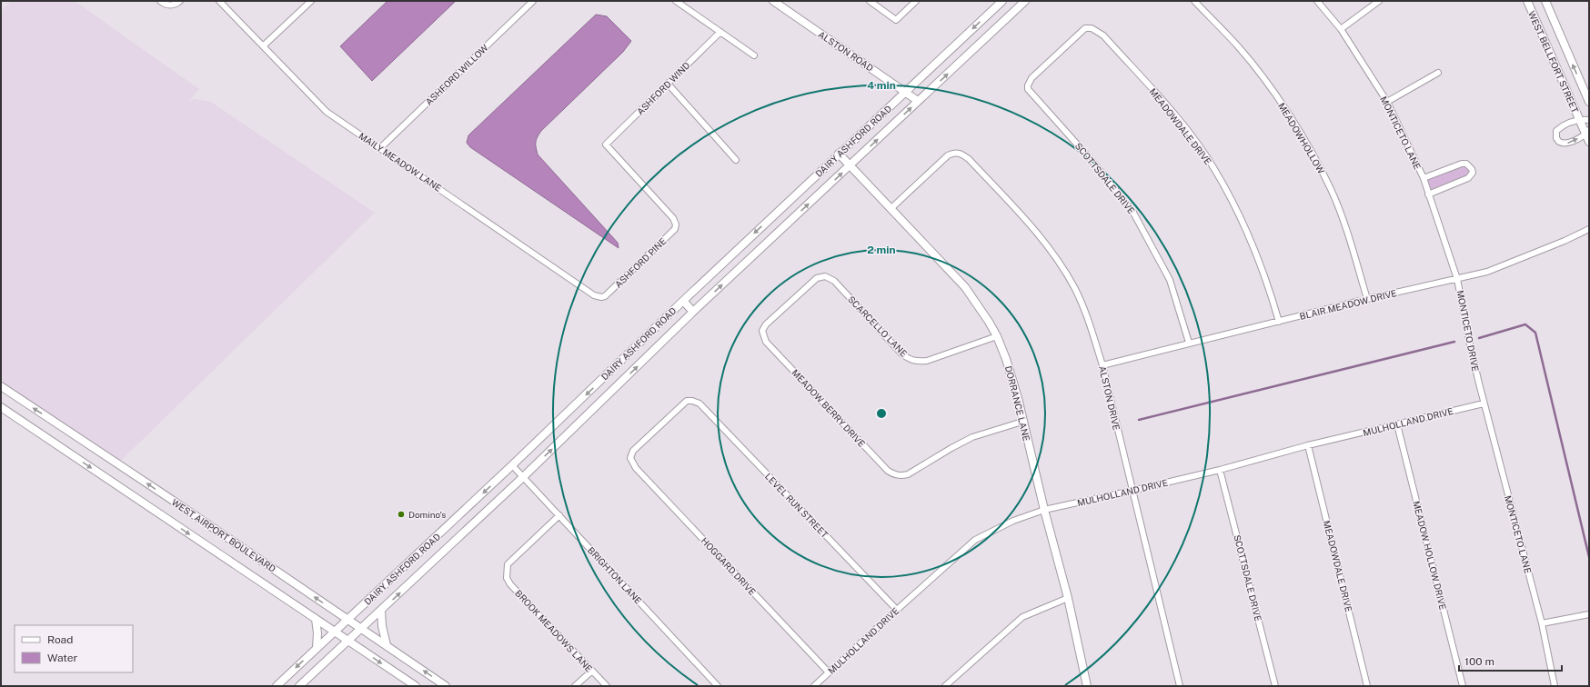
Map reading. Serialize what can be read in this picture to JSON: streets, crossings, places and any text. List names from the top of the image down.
{
  "streets": {
    "main road": [
      "ALSTON ROAD",
      "WEST BELLFORT STREET",
      "DAIRY ASHFORD ROAD",
      "DORRANCE LANE",
      "WEST AIRPORT BOULEVARD"
    ],
    "street": [
      "ASHFORD WILLOW",
      "ASHFORD WIND",
      "MEADOWDALE DRIVE",
      "MONTICETO LANE",
      "MEADOWHOLLOW",
      "MAILY MEADOW LANE",
      "SCOTTSDALE DRIVE",
      "ASHFORD PINE",
      "BLAIR MEADOW DRIVE",
      "SCARCELLO LANE",
      "MONTICETO DRIVE",
      "ALSTON DRIVE",
      "MEADOW BERRY DRIVE",
      "MULHOLLAND DRIVE",
      "LEVEL RUN STREET",
      "MEADOW HOLLOW DRIVE",
      "HOGGARD DRIVE",
      "BRIGHTON LANE",
      "BROOK MEADOWS LANE"
    ]
  },
  "crossings": [
    ["ALSTON ROAD", "DAIRY ASHFORD ROAD"],
    ["ASHFORD WILLOW", "MAILY MEADOW LANE"],
    ["ASHFORD WIND", "ASHFORD PINE"],
    ["MEADOWDALE DRIVE", "SCOTTSDALE DRIVE"],
    ["MEADOWDALE DRIVE", "BLAIR MEADOW DRIVE"],
    ["MEADOWDALE DRIVE", "MULHOLLAND DRIVE"],
    ["MONTICETO LANE", "BLAIR MEADOW DRIVE"],
    ["MONTICETO LANE", "MONTICETO DRIVE"],
    ["MONTICETO LANE", "MULHOLLAND DRIVE"],
    ["MEADOWHOLLOW", "BLAIR MEADOW DRIVE"],
    ["DAIRY ASHFORD ROAD", "DORRANCE LANE"],
    ["DAIRY ASHFORD ROAD", "WEST AIRPORT BOULEVARD"],
    ["DAIRY ASHFORD ROAD", "BRIGHTON LANE"],
    ["MAILY MEADOW LANE", "ASHFORD PINE"],
    ["SCOTTSDALE DRIVE", "BLAIR MEADOW DRIVE"],
    ["SCOTTSDALE DRIVE", "MULHOLLAND DRIVE"],
    ["BLAIR MEADOW DRIVE", "MONTICETO DRIVE"],
    ["BLAIR MEADOW DRIVE", "ALSTON DRIVE"],
    ["SCARCELLO LANE", "DORRANCE LANE"],
    ["SCARCELLO LANE", "MEADOW BERRY DRIVE"],
    ["ALSTON DRIVE", "DORRANCE LANE"],
    ["ALSTON DRIVE", "MULHOLLAND DRIVE"],
    ["DORRANCE LANE", "MEADOW BERRY DRIVE"],
    ["DORRANCE LANE", "MULHOLLAND DRIVE"],
    ["MULHOLLAND DRIVE", "LEVEL RUN STREET"],
    ["MULHOLLAND DRIVE", "MEADOW HOLLOW DRIVE"],
    ["MULHOLLAND DRIVE", "HOGGARD DRIVE"],
    ["LEVEL RUN STREET", "HOGGARD DRIVE"],
    ["BRIGHTON LANE", "BROOK MEADOWS LANE"]
  ],
  "places": ["Domino's"],
  "legend": ["Road", "Water"],
  "scale_bar": "100 m",
  "rings": ["4 min", "2 min"]
}
